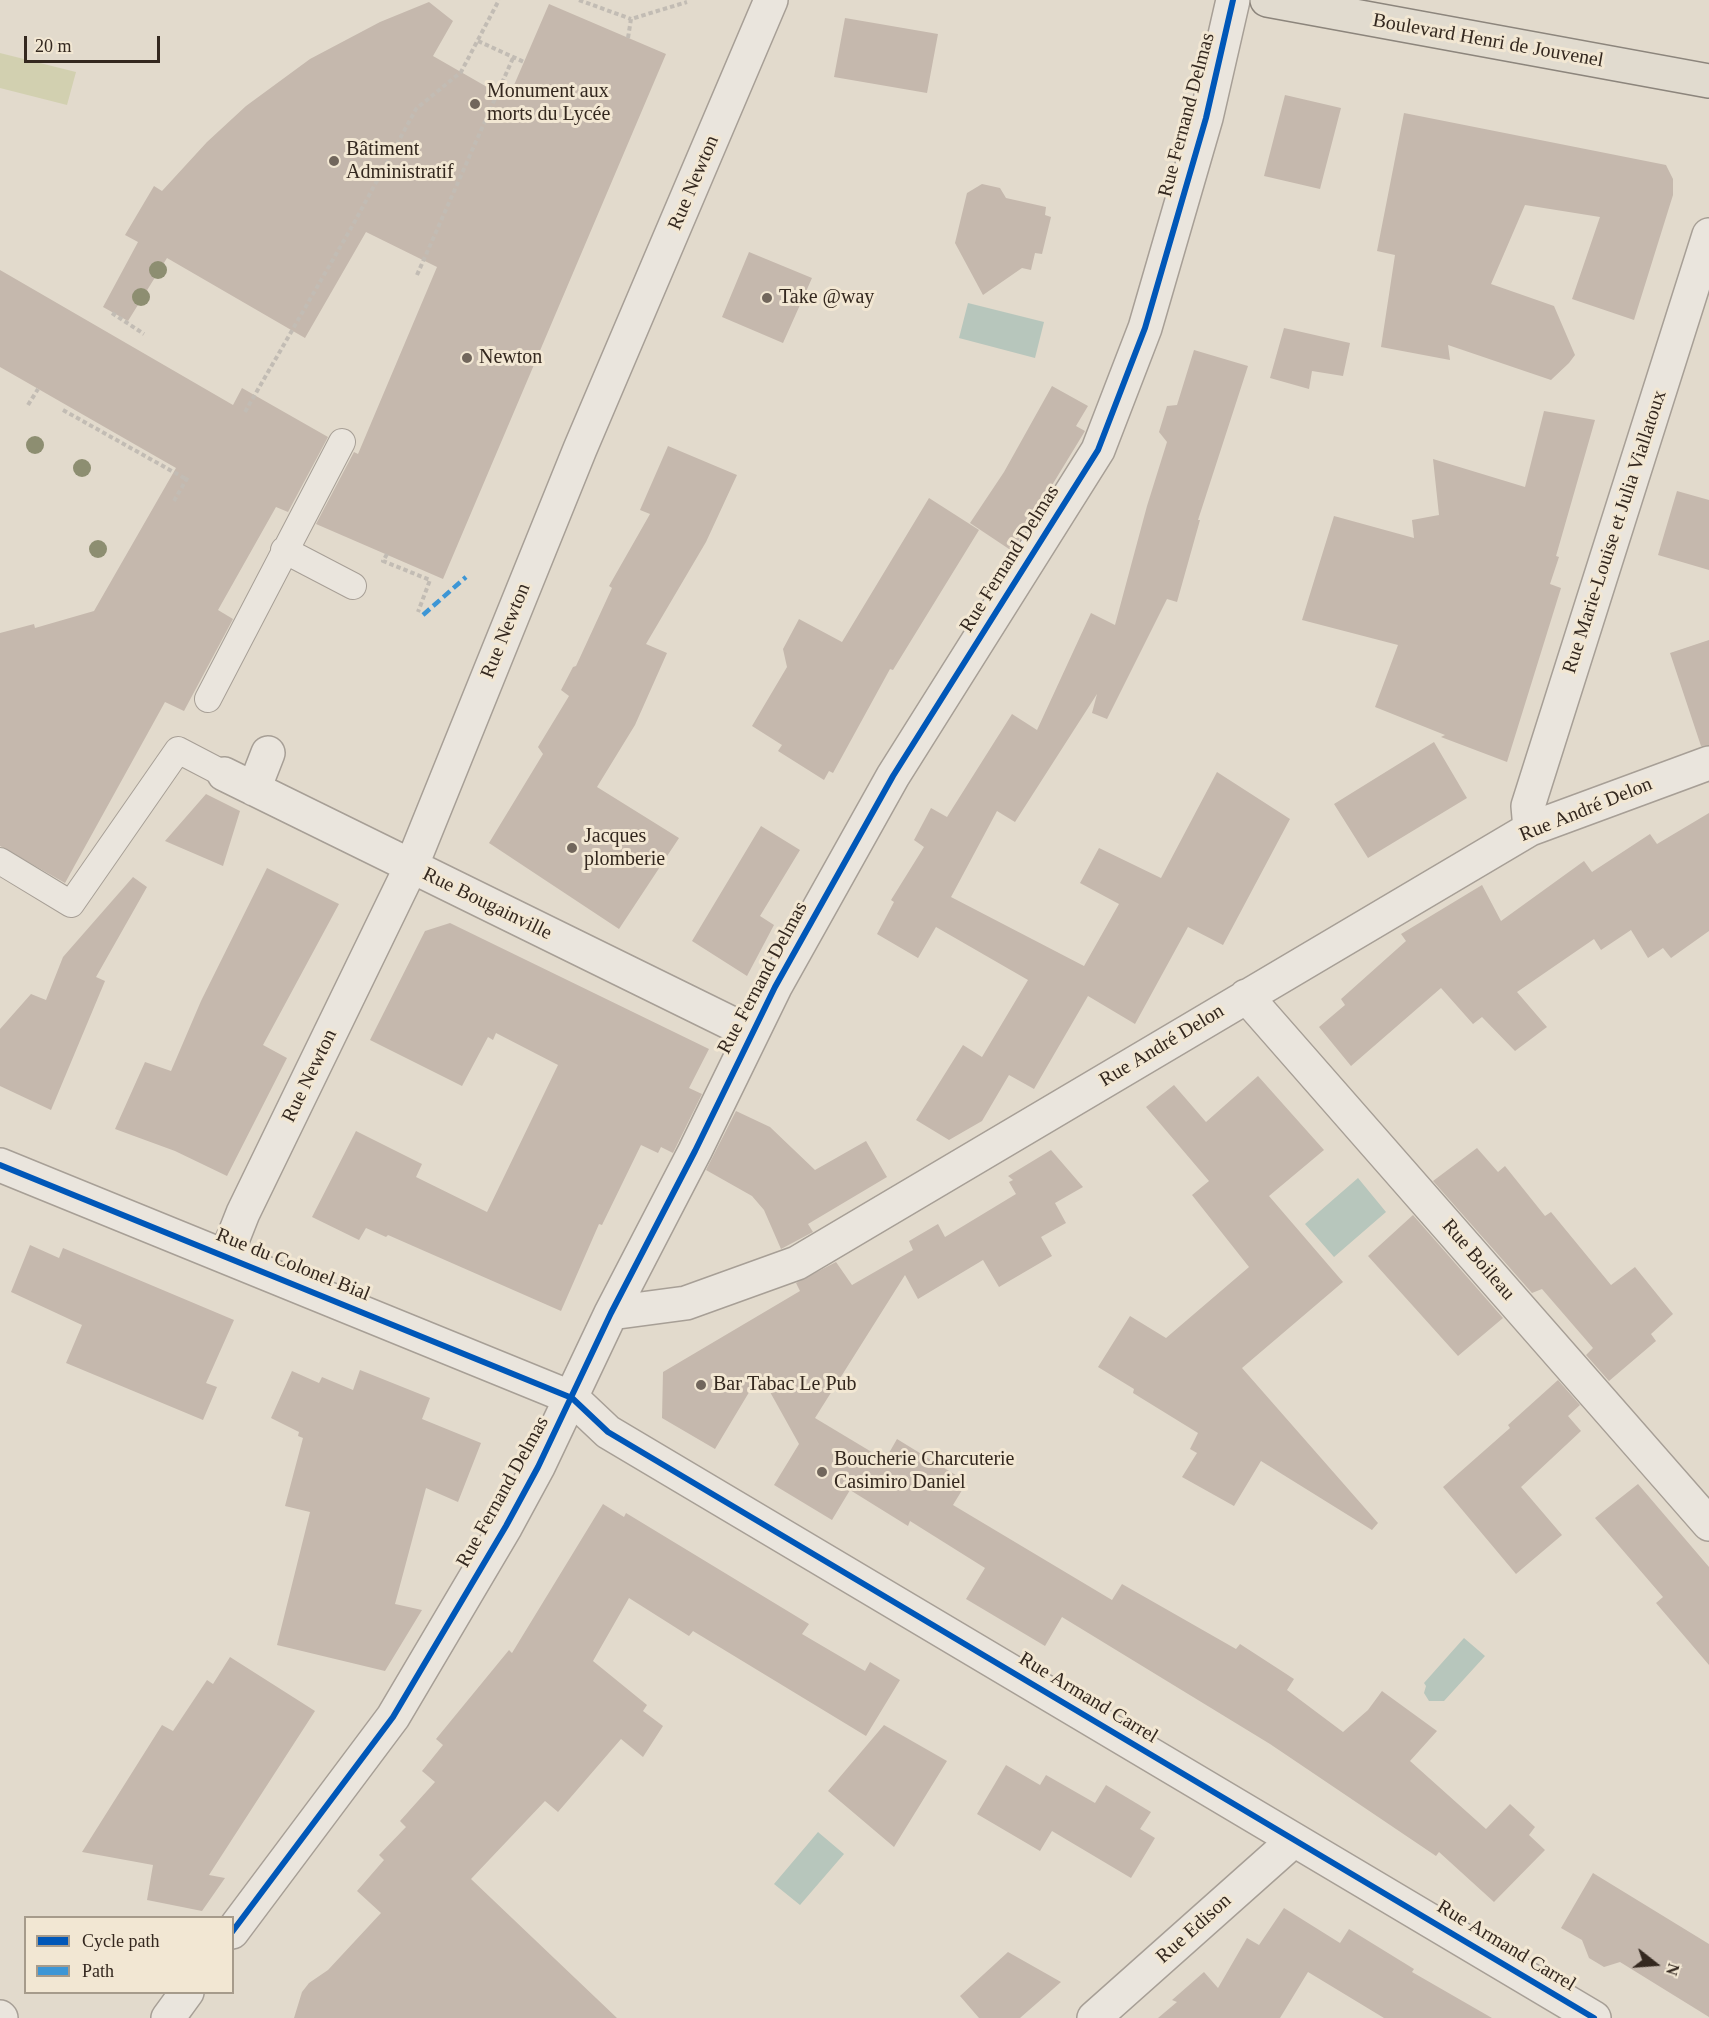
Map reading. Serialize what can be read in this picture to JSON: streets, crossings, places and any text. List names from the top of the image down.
{
  "streets": {
    "main road": ["Boulevard Henri de Jouvenel"],
    "street": [
      "Rue Fernand Delmas",
      "Rue Newton",
      "Rue Marie-Louise et Julia Viallatoux",
      "Rue André Delon",
      "Rue Bougainville",
      "Rue Boileau",
      "Rue du Colonel Bial",
      "Rue Armand Carrel",
      "Rue Edison"
    ]
  },
  "crossings": [
    ["Rue Fernand Delmas", "Rue André Delon"],
    ["Rue Fernand Delmas", "Rue Bougainville"],
    ["Rue Fernand Delmas", "Rue du Colonel Bial"],
    ["Rue Fernand Delmas", "Rue Armand Carrel"],
    ["Rue Newton", "Rue Bougainville"],
    ["Rue Newton", "Rue du Colonel Bial"],
    ["Rue Marie-Louise et Julia Viallatoux", "Rue André Delon"],
    ["Rue André Delon", "Rue Boileau"],
    ["Rue du Colonel Bial", "Rue Armand Carrel"],
    ["Rue Armand Carrel", "Rue Edison"]
  ],
  "places": [
    "Monument aux morts du Lycée",
    "Bâtiment Administratif",
    "Take @way",
    "Newton",
    "Jacques plomberie",
    "Bar Tabac Le Pub",
    "Boucherie Charcuterie Casimiro Daniel"
  ],
  "legend": ["Cycle path", "Path"],
  "scale_bar": "20 m",
  "north": "right"
}
